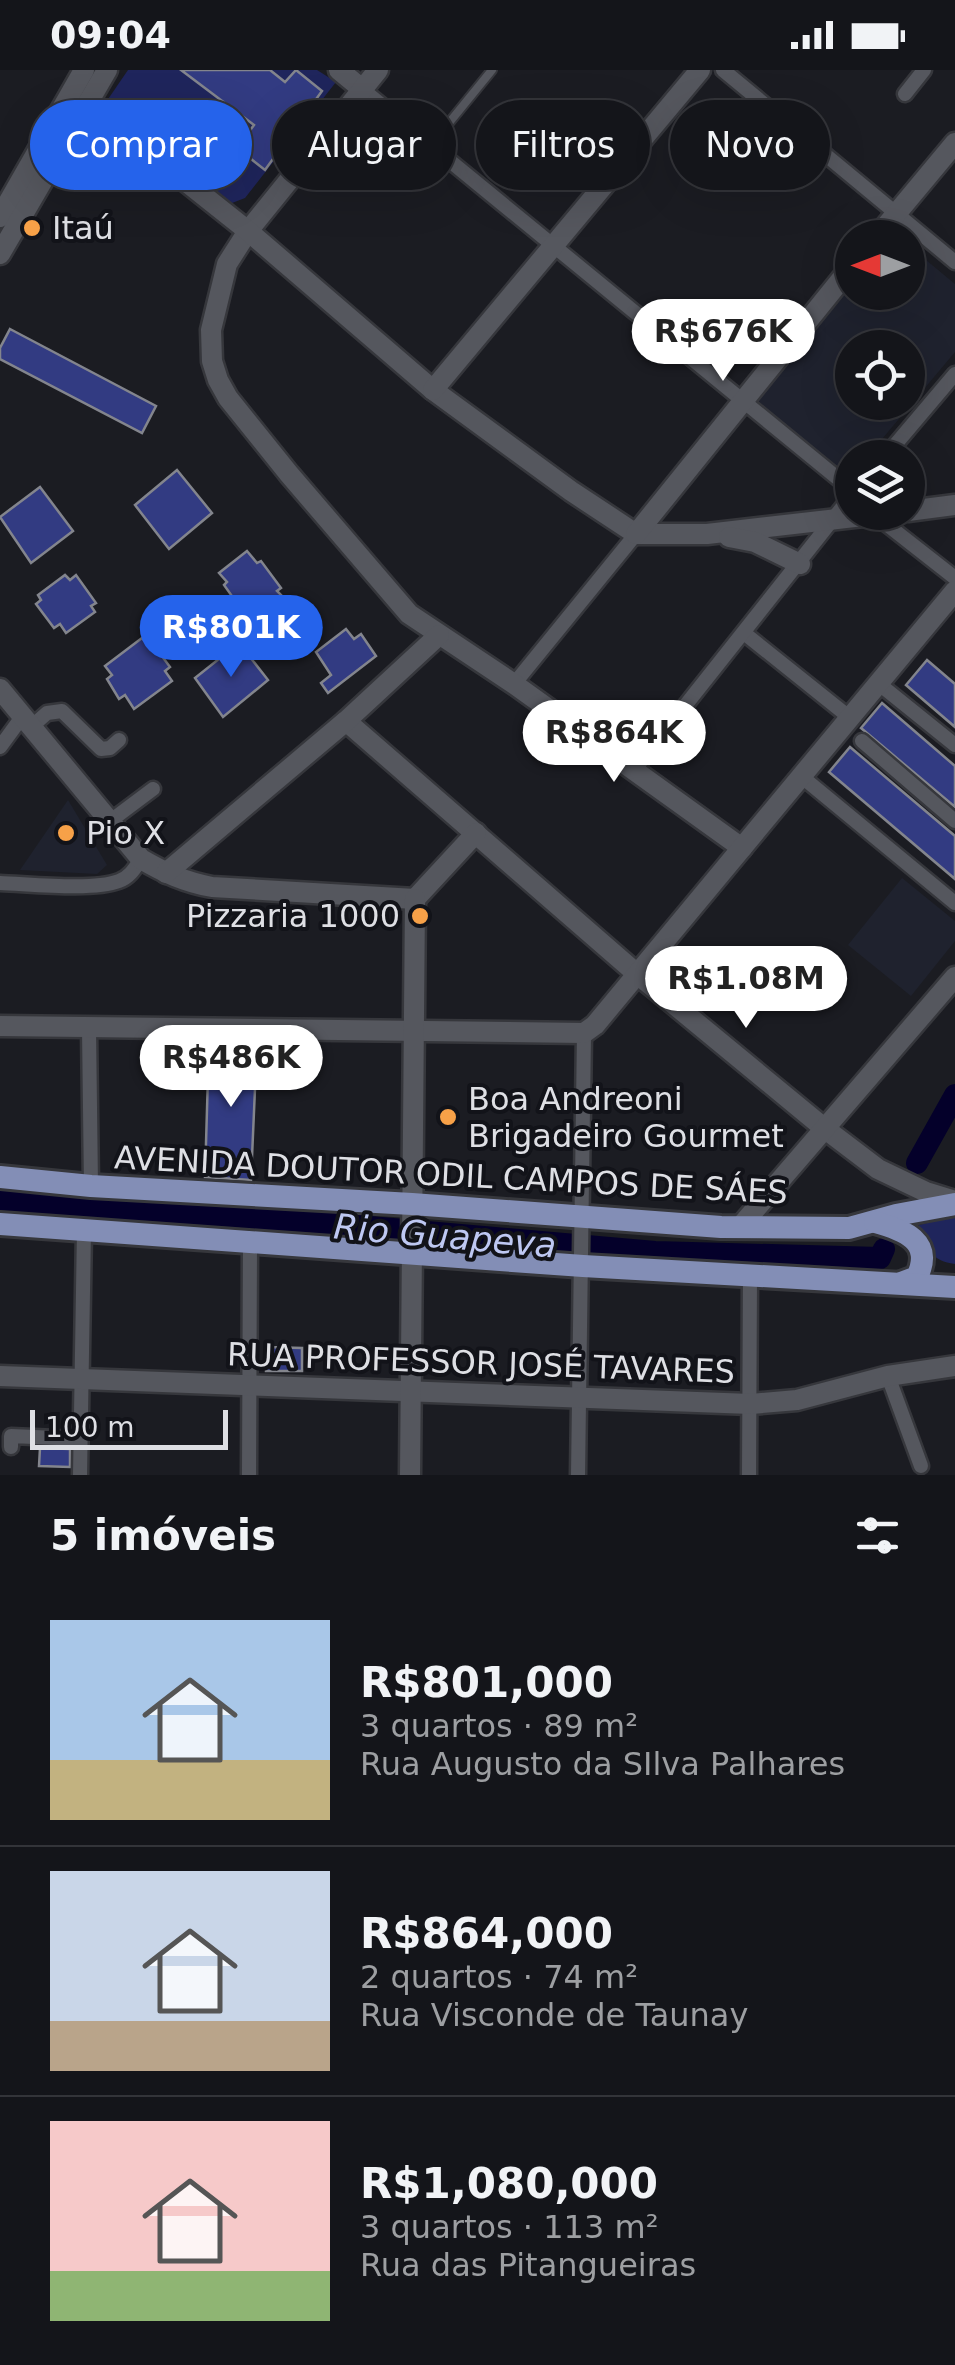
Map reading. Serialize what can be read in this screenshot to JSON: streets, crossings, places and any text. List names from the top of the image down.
{
  "streets": {
    "main road": ["AVENIDA DOUTOR ODIL CAMPOS DE SÁES"],
    "street": ["RUA PROFESSOR JOSÉ TAVARES"]
  },
  "water": ["Rio Guapeva"],
  "places": [
    "Itaú",
    "Pio X",
    "Pizzaria 1000",
    "Boa Andreoni Brigadeiro Gourmet"
  ],
  "scale_bar": "100 m",
  "north": "left",
  "page": {
    "status": "09:04",
    "chip": [
      "Comprar",
      "Alugar",
      "Filtros",
      "Novo"
    ],
    "price": [
      "R$676K",
      "R$801K",
      "R$864K",
      "R$1.08M",
      "R$486K"
    ],
    "scale": "100 m",
    "heading": "5 imóveis",
    "list": [
      {
        "name": "R$801,000",
        "note": "3 quartos · 89 m² · Rua Augusto da SIlva Palhares"
      },
      {
        "name": "R$864,000",
        "note": "2 quartos · 74 m² · Rua Visconde de Taunay"
      },
      {
        "name": "R$1,080,000",
        "note": "3 quartos · 113 m² · Rua das Pitangueiras"
      }
    ]
  }
}
